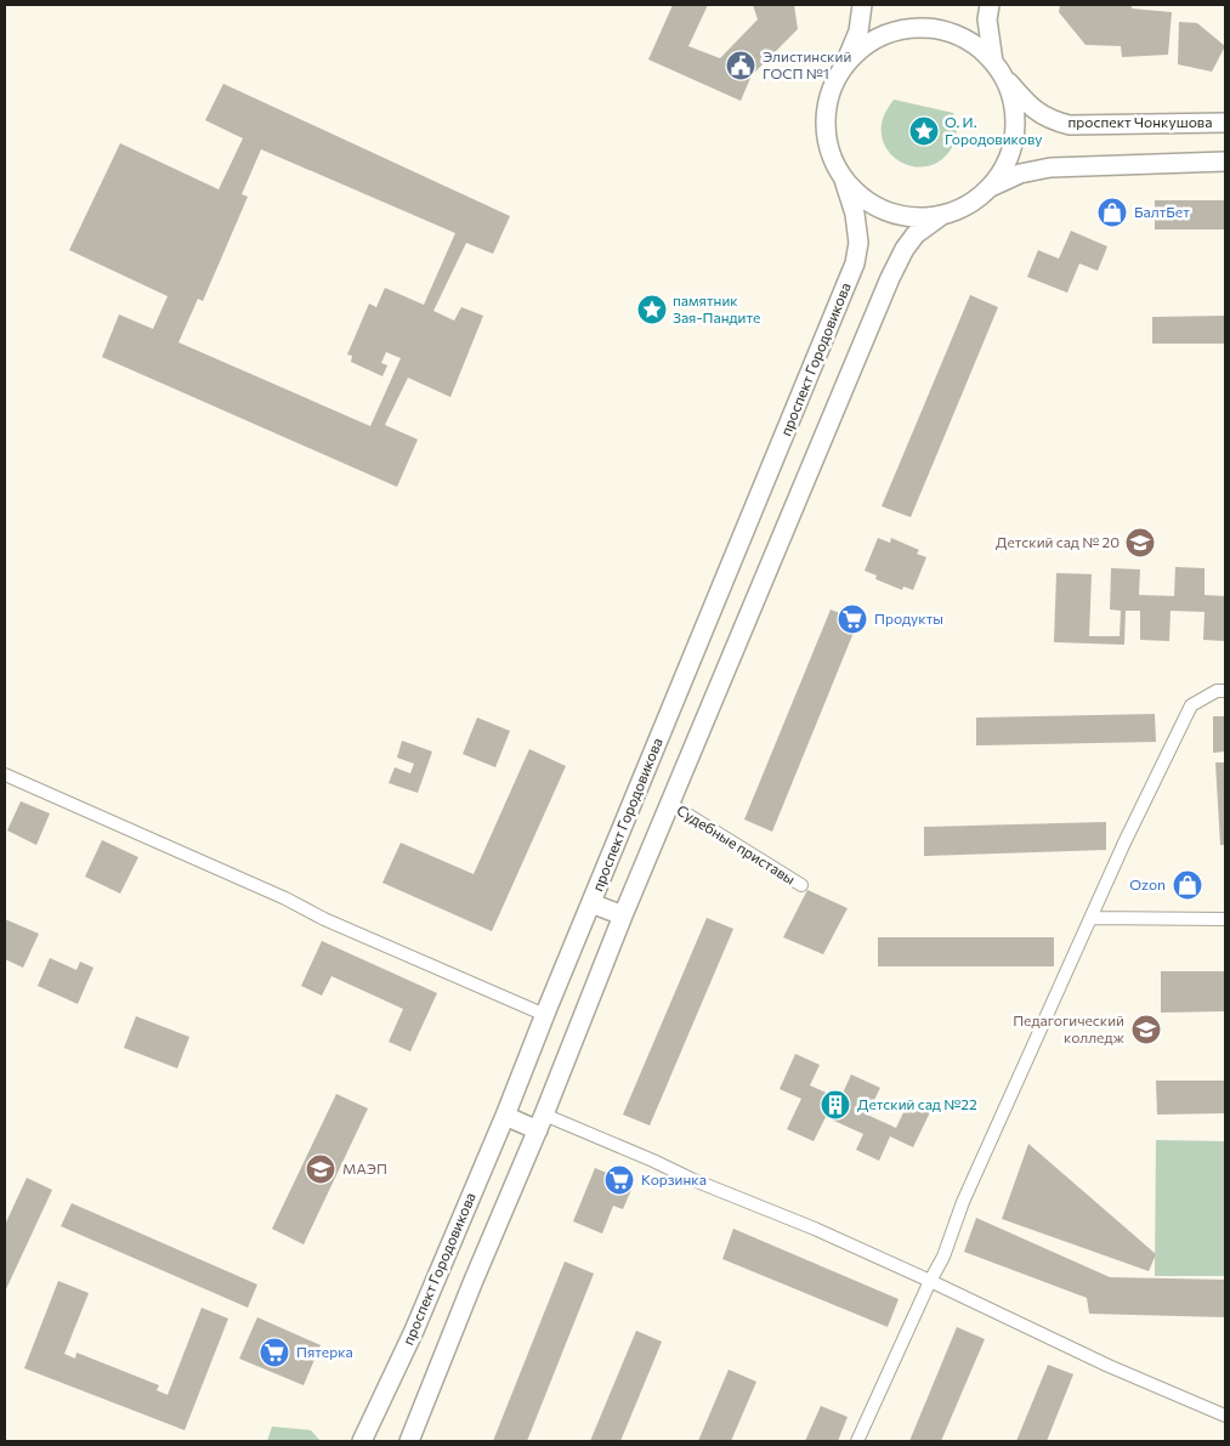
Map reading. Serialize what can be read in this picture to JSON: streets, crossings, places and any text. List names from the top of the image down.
{
  "streets": {
    "street": ["проспект Чонкушова", "проспект Городовикова", "Судебные приставы"]
  },
  "crossings": [
    ["проспект Чонкушова", "проспект Городовикова"]
  ],
  "places": {
    "public building": ["Элистинский ГОСП №1"],
    "place": ["О. И. Городовикову", "памятник Зая-Пандите"],
    "shop": ["БалтБет", "Ozon"],
    "school or university": ["Детский сад № 20", "Педагогический колледж", "МАЭП"],
    "supermarket": ["Продукты", "Корзинка", "Пятерка"],
    "building": ["Детский сад №22"]
  }
}
